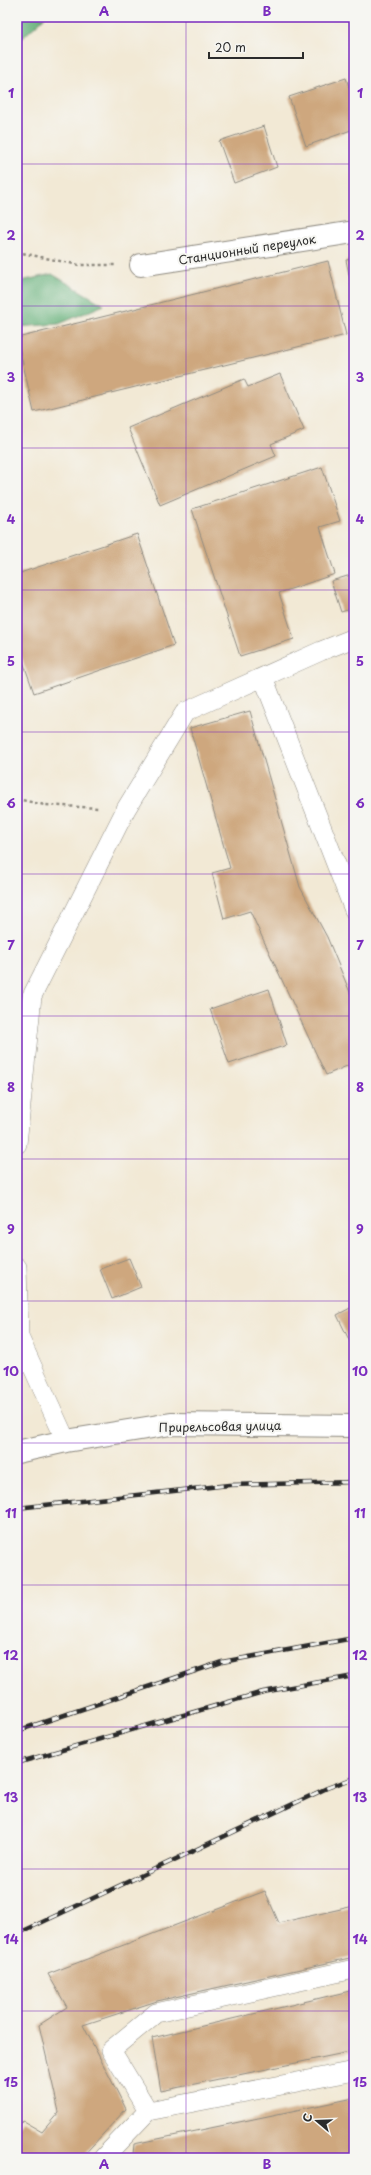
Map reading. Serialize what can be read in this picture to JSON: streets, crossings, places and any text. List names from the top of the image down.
{
  "streets": {
    "street": ["Станционный переулок", "Прирельсовая улица"]
  },
  "scale_bar": "20 m",
  "north": "left",
  "grid": {
    "columns": ["A", "B"],
    "rows": [
      "1",
      "2",
      "3",
      "4",
      "5",
      "6",
      "7",
      "8",
      "9",
      "10",
      "11",
      "12",
      "13",
      "14",
      "15"
    ]
  }
}
